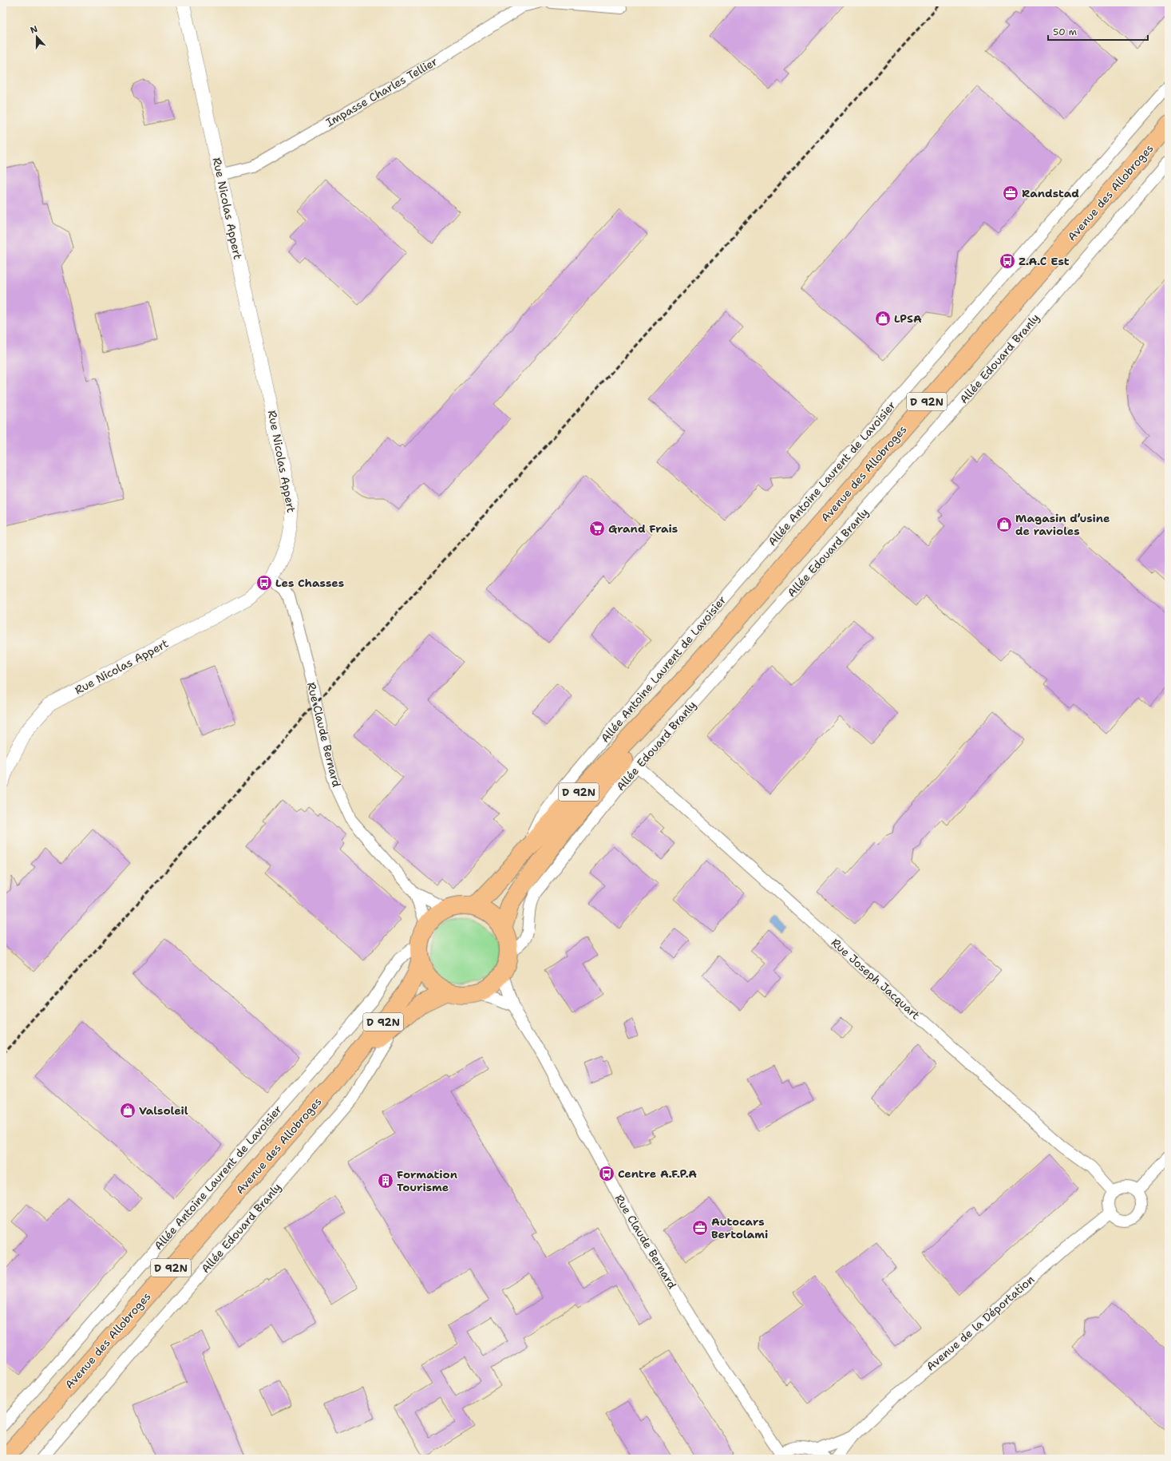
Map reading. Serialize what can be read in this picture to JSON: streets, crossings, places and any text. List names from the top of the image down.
{
  "streets": {
    "main road": ["Avenue des Allobroges", "D 92N"],
    "street": [
      "Impasse Charles Tellier",
      "Rue Nicolas Appert",
      "Allée Edouard Branly",
      "Allée Antoine Laurent de Lavoisier",
      "Rue Claude Bernard",
      "Rue Joseph Jacquart",
      "Avenue de la Déportation"
    ]
  },
  "crossings": [
    ["Impasse Charles Tellier", "Rue Nicolas Appert"],
    ["Avenue des Allobroges", "Allée Edouard Branly"],
    ["Avenue des Allobroges", "Allée Antoine Laurent de Lavoisier"],
    ["Avenue des Allobroges", "Rue Claude Bernard"],
    ["Rue Nicolas Appert", "Rue Claude Bernard"],
    ["Allée Edouard Branly", "Allée Antoine Laurent de Lavoisier"],
    ["Allée Edouard Branly", "Rue Claude Bernard"],
    ["Allée Edouard Branly", "Rue Joseph Jacquart"],
    ["Allée Antoine Laurent de Lavoisier", "Rue Claude Bernard"],
    ["Rue Joseph Jacquart", "Avenue de la Déportation"]
  ],
  "places": {
    "office": ["Randstad", "Autocars Bertolami"],
    "bus stop": ["Z.A.C Est", "Les Chasses", "Centre A.F.P.A"],
    "shop": ["LPSA", "Magasin d’usine de ravioles", "Valsoleil"],
    "supermarket": ["Grand Frais"],
    "building": ["Formation Tourisme"]
  },
  "scale_bar": "50 m",
  "north": "top"
}
